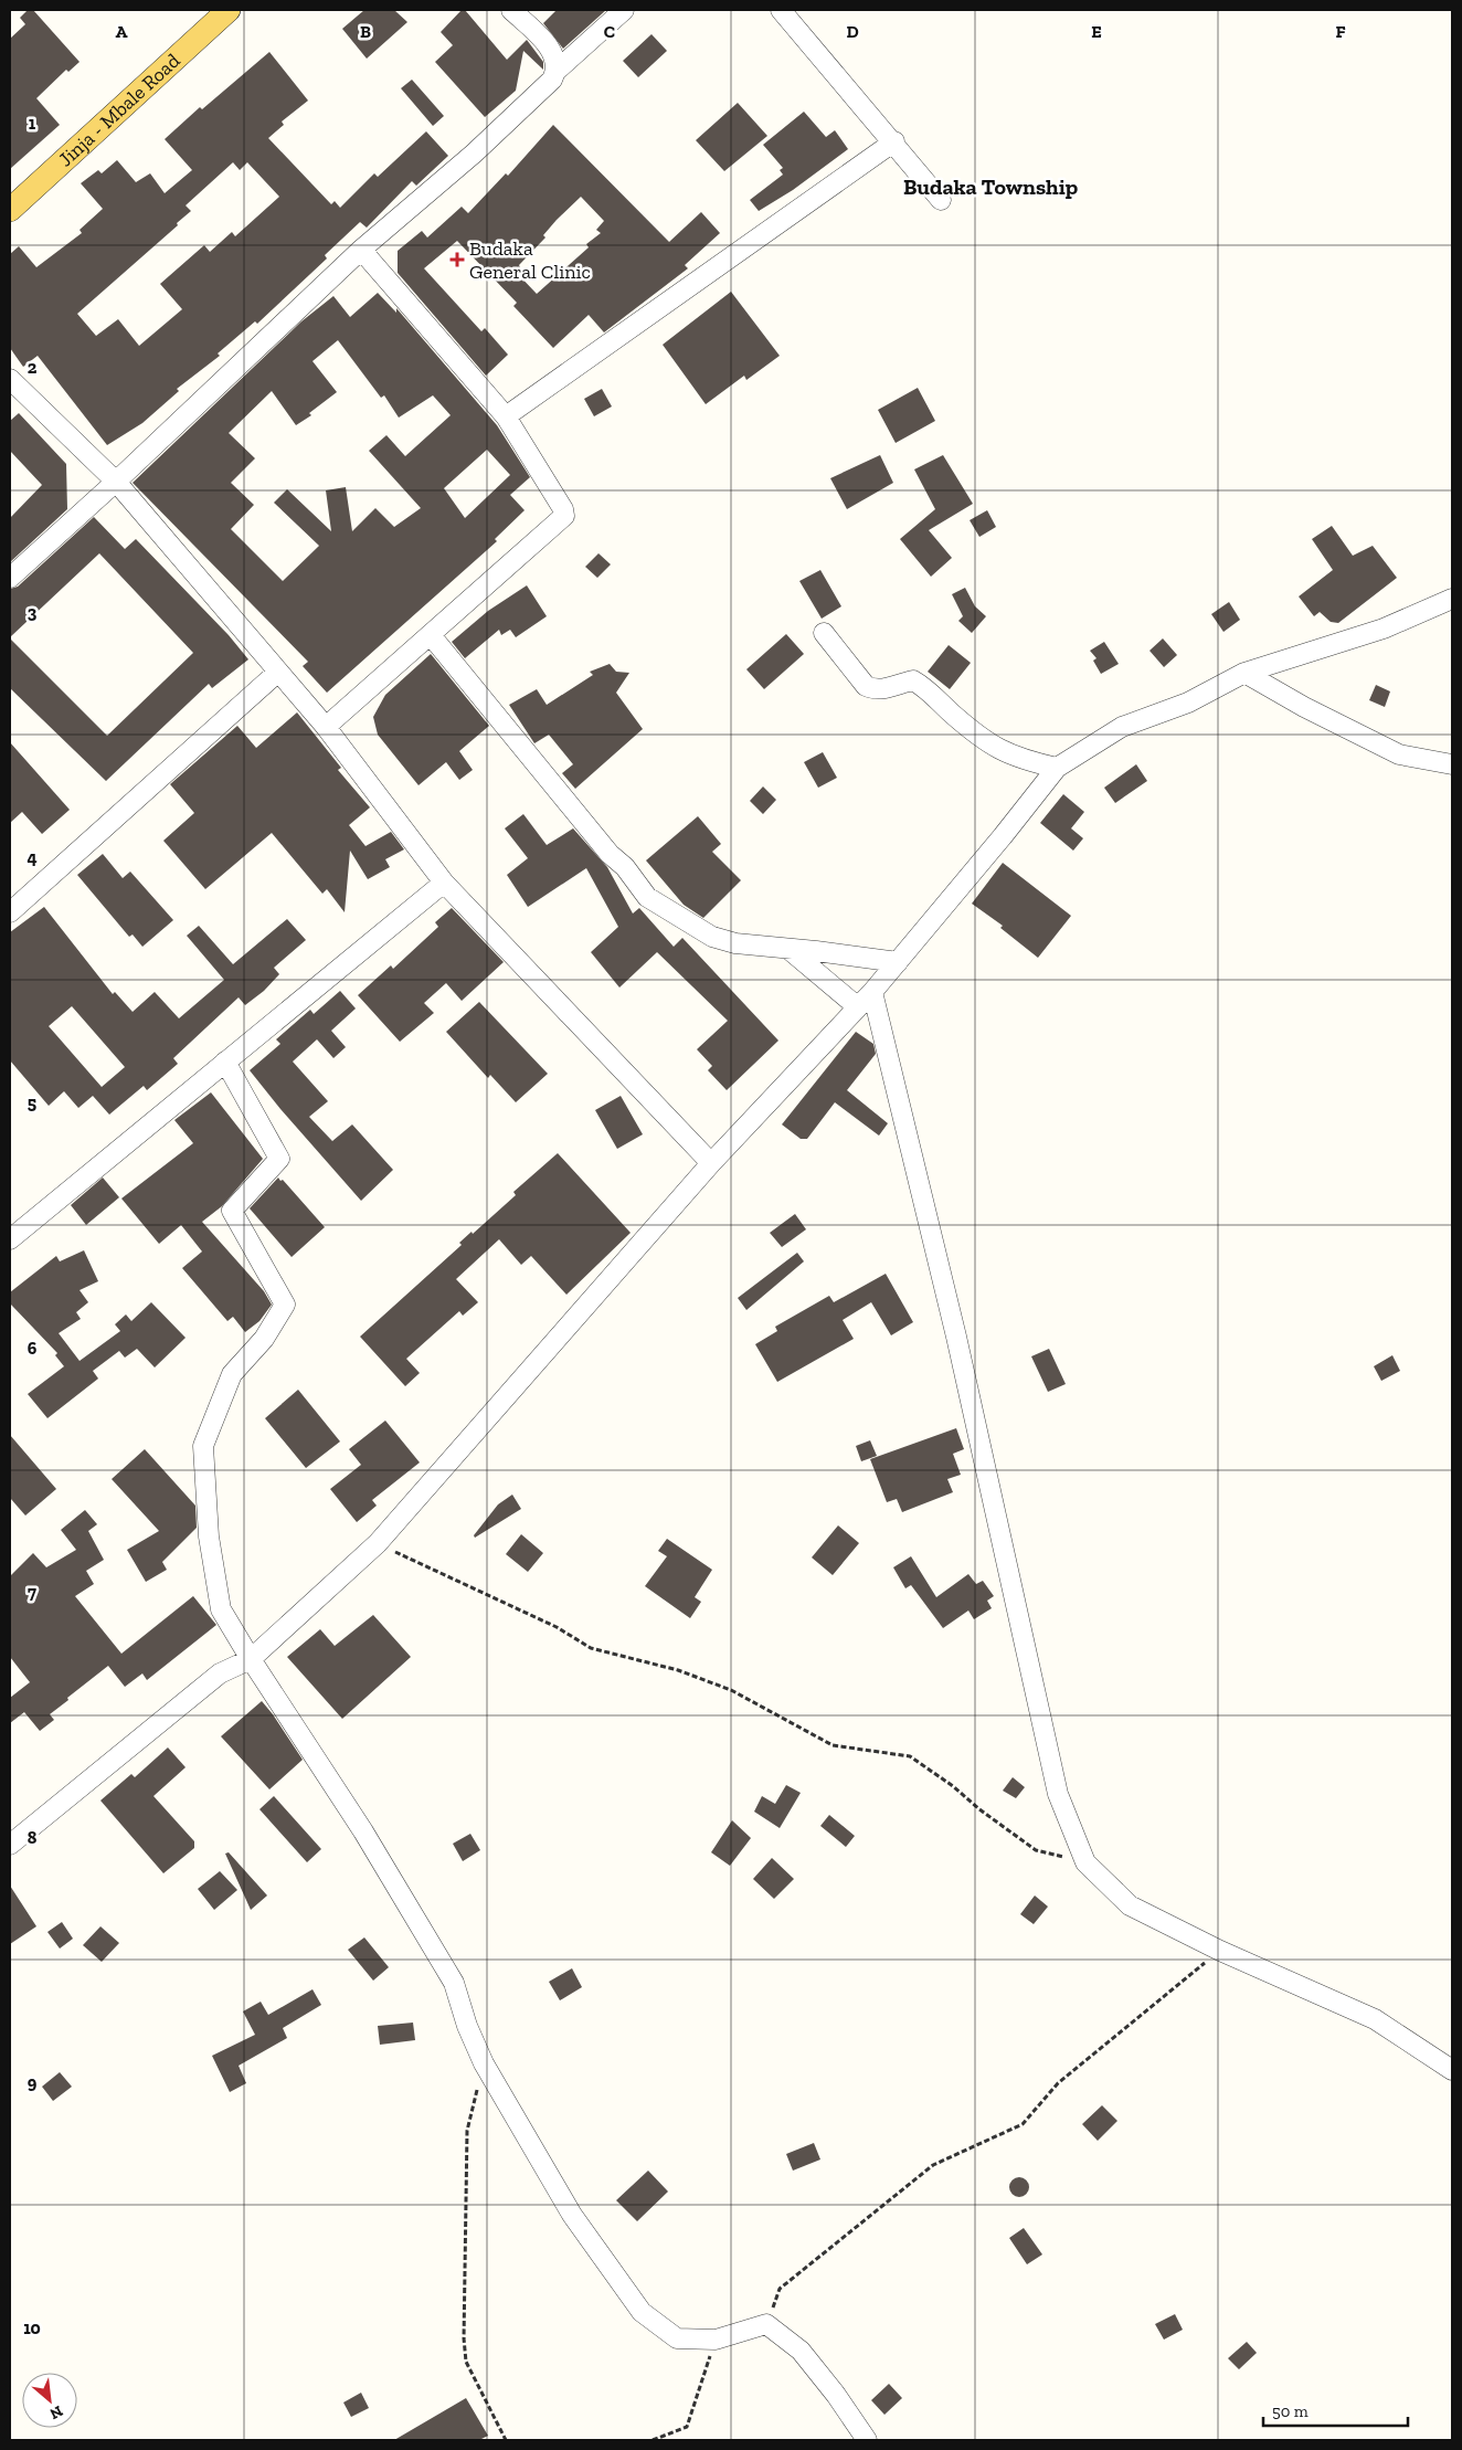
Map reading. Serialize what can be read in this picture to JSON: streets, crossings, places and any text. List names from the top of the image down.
{
  "streets": {
    "main road": ["Jinja - Mbale Road"]
  },
  "districts": ["Budaka Township"],
  "places": {
    "health": ["Budaka General Clinic"]
  },
  "scale_bar": "50 m",
  "north": "bottom right",
  "grid": {
    "columns": [
      "A",
      "B",
      "C",
      "D",
      "E",
      "F"
    ],
    "rows": [
      "1",
      "2",
      "3",
      "4",
      "5",
      "6",
      "7",
      "8",
      "9",
      "10"
    ]
  }
}
